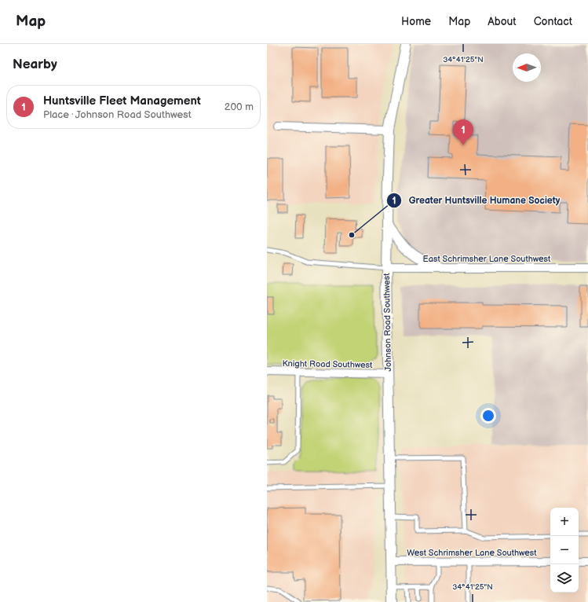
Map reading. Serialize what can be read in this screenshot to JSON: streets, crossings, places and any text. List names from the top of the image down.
{
  "streets": {
    "street": [
      "East Schrimsher Lane Southwest",
      "Johnson Road Southwest",
      "Knight Road Southwest",
      "West Schrimsher Lane Southwest"
    ]
  },
  "crossings": [
    ["East Schrimsher Lane Southwest", "Johnson Road Southwest"],
    ["Johnson Road Southwest", "Knight Road Southwest"],
    ["Johnson Road Southwest", "West Schrimsher Lane Southwest"]
  ],
  "places": ["Greater Huntsville Humane Society"],
  "north": "left",
  "page": {
    "header": "Map",
    "nav": [
      "Home",
      "Map",
      "About",
      "Contact"
    ],
    "heading": "Nearby",
    "list": [
      {
        "mark": "1",
        "name": "Huntsville Fleet Management",
        "note": "Place · Johnson Road Southwest",
        "value": "200 m"
      }
    ],
    "pins": "1",
    "map_buttons": ["+", "−"]
  },
  "coordinates": ["34°41'25\"N"]
}
